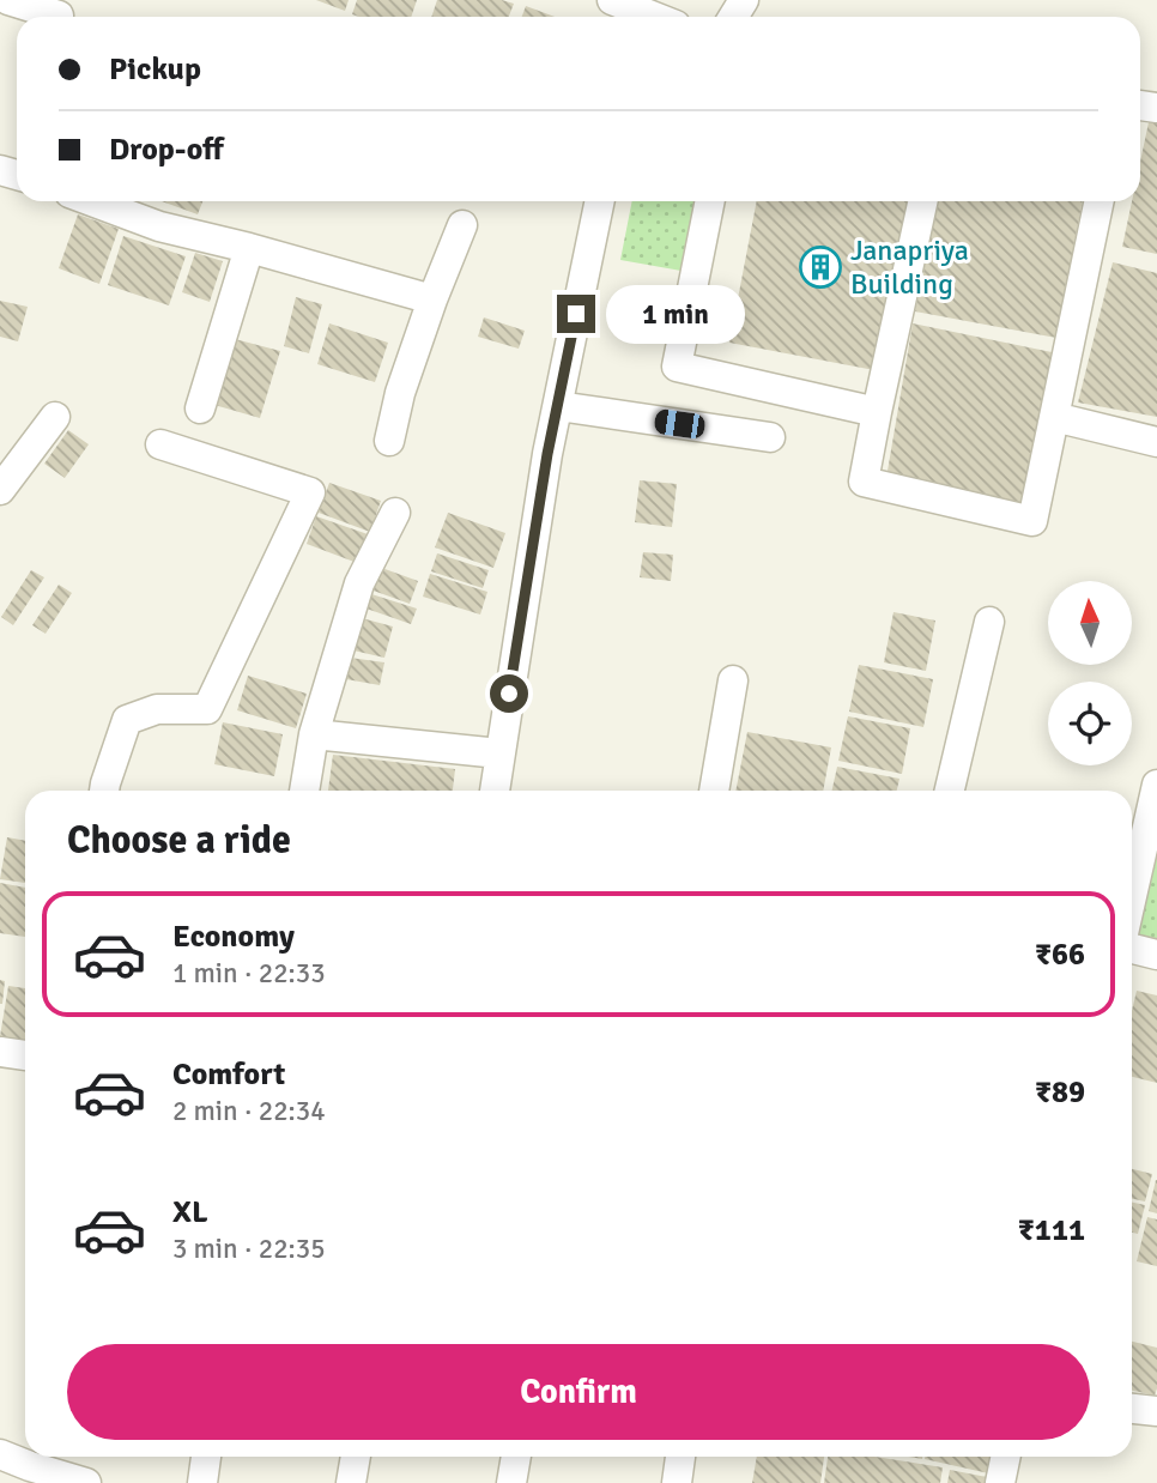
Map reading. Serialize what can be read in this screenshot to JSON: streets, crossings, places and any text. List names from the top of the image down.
{
  "places": {
    "building": ["Janapriya Building"]
  },
  "north": "top",
  "page": {
    "banner": ["Pickup", "Drop-off"],
    "bubble": "1 min",
    "heading": "Choose a ride",
    "list": [
      {
        "name": "Economy",
        "note": "1 min · 22:33",
        "value": "₹66"
      },
      {
        "name": "Comfort",
        "note": "2 min · 22:34",
        "value": "₹89"
      },
      {
        "name": "XL",
        "note": "3 min · 22:35",
        "value": "₹111"
      }
    ],
    "buttons": "Confirm"
  }
}
